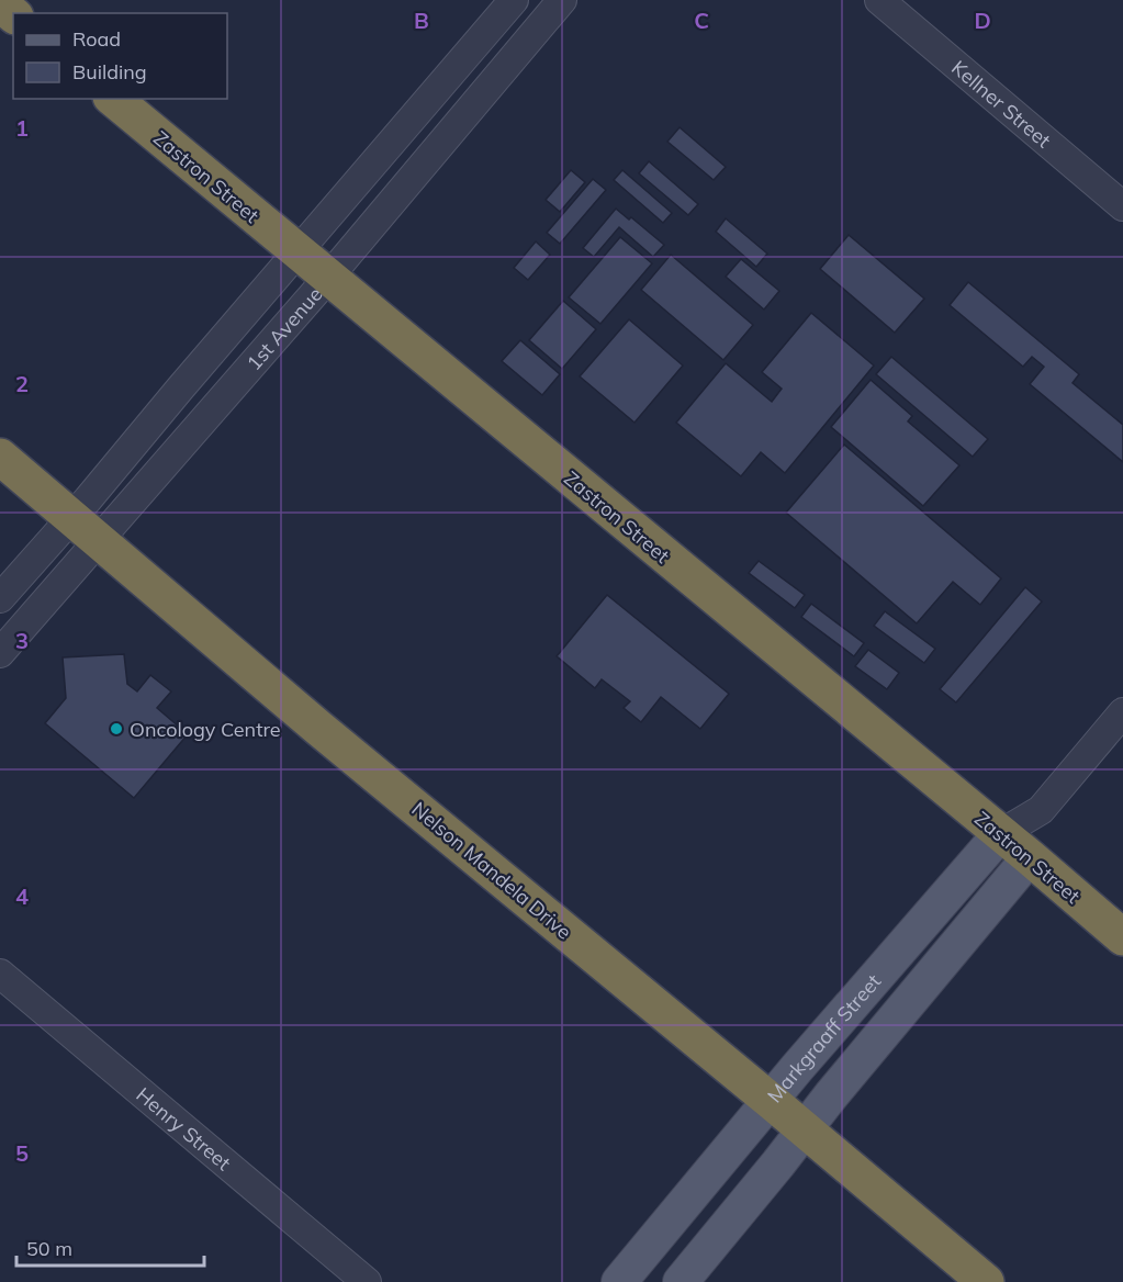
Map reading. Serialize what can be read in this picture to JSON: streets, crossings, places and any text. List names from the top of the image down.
{
  "streets": {
    "highway": ["Zastron Street", "Nelson Mandela Drive"],
    "main road": ["Markgraaff Street"],
    "street": ["Kellner Street", "1st Avenue", "Henry Street"]
  },
  "crossings": [
    ["Zastron Street", "1st Avenue"],
    ["Zastron Street", "Markgraaff Street"],
    ["1st Avenue", "Nelson Mandela Drive"],
    ["Nelson Mandela Drive", "Markgraaff Street"]
  ],
  "places": ["Oncology Centre"],
  "legend": ["Road", "Building"],
  "scale_bar": "50 m",
  "grid": {
    "columns": ["B", "C", "D"],
    "rows": [
      "1",
      "2",
      "3",
      "4",
      "5"
    ]
  }
}
